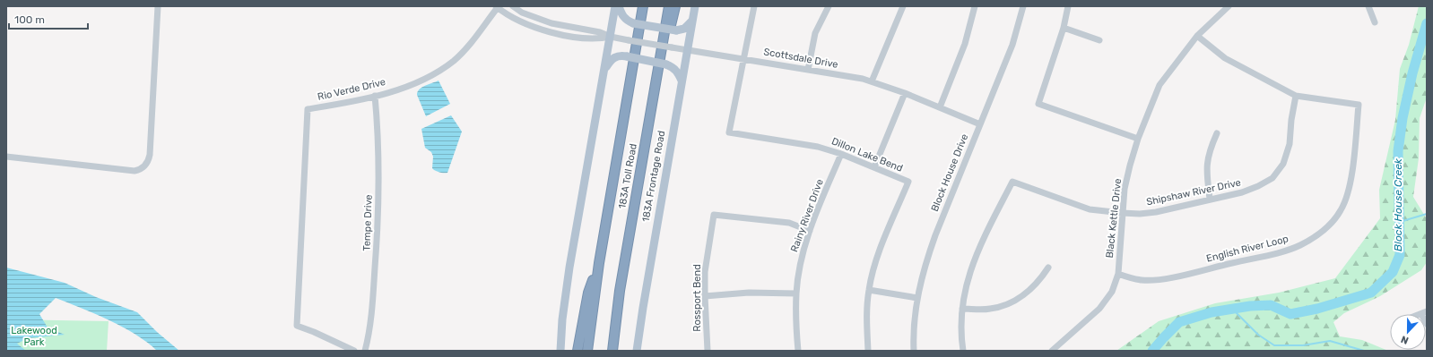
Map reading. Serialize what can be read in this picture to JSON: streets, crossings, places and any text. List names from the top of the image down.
{
  "streets": {
    "highway": ["183A Toll Road"],
    "main road": ["183A Frontage Road"],
    "street": [
      "Scottsdale Drive",
      "Rio Verde Drive",
      "Dillon Lake Bend",
      "Block House Drive",
      "Shipshaw River Drive",
      "Rainy River Drive",
      "Black Kettle Drive",
      "Tempe Drive",
      "English River Loop",
      "Rossport Bend"
    ]
  },
  "crossings": [
    ["Scottsdale Drive", "Rio Verde Drive"],
    ["Scottsdale Drive", "Dillon Lake Bend"],
    ["Scottsdale Drive", "Block House Drive"],
    ["Scottsdale Drive", "183A Frontage Road"],
    ["Rio Verde Drive", "Tempe Drive"],
    ["Dillon Lake Bend", "Rainy River Drive"],
    ["Shipshaw River Drive", "Black Kettle Drive"],
    ["Shipshaw River Drive", "English River Loop"],
    ["Rainy River Drive", "Rossport Bend"],
    ["Black Kettle Drive", "English River Loop"]
  ],
  "water": ["Block House Creek"],
  "parks": ["Lakewood Park"],
  "scale_bar": "100 m",
  "north": "bottom"
}
